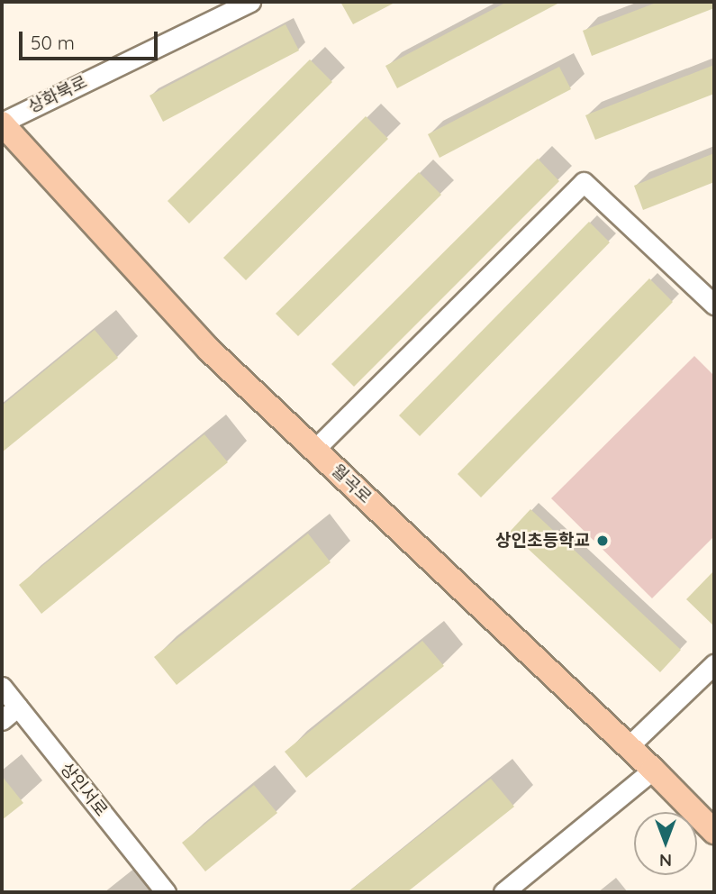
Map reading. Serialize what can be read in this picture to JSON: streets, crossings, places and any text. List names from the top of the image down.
{
  "streets": {
    "main road": ["월곡로"],
    "street": ["상화북로", "상인서로"]
  },
  "crossings": [
    ["상화북로", "월곡로"]
  ],
  "places": ["상인초등학교"],
  "scale_bar": "50 m",
  "north": "bottom"
}
